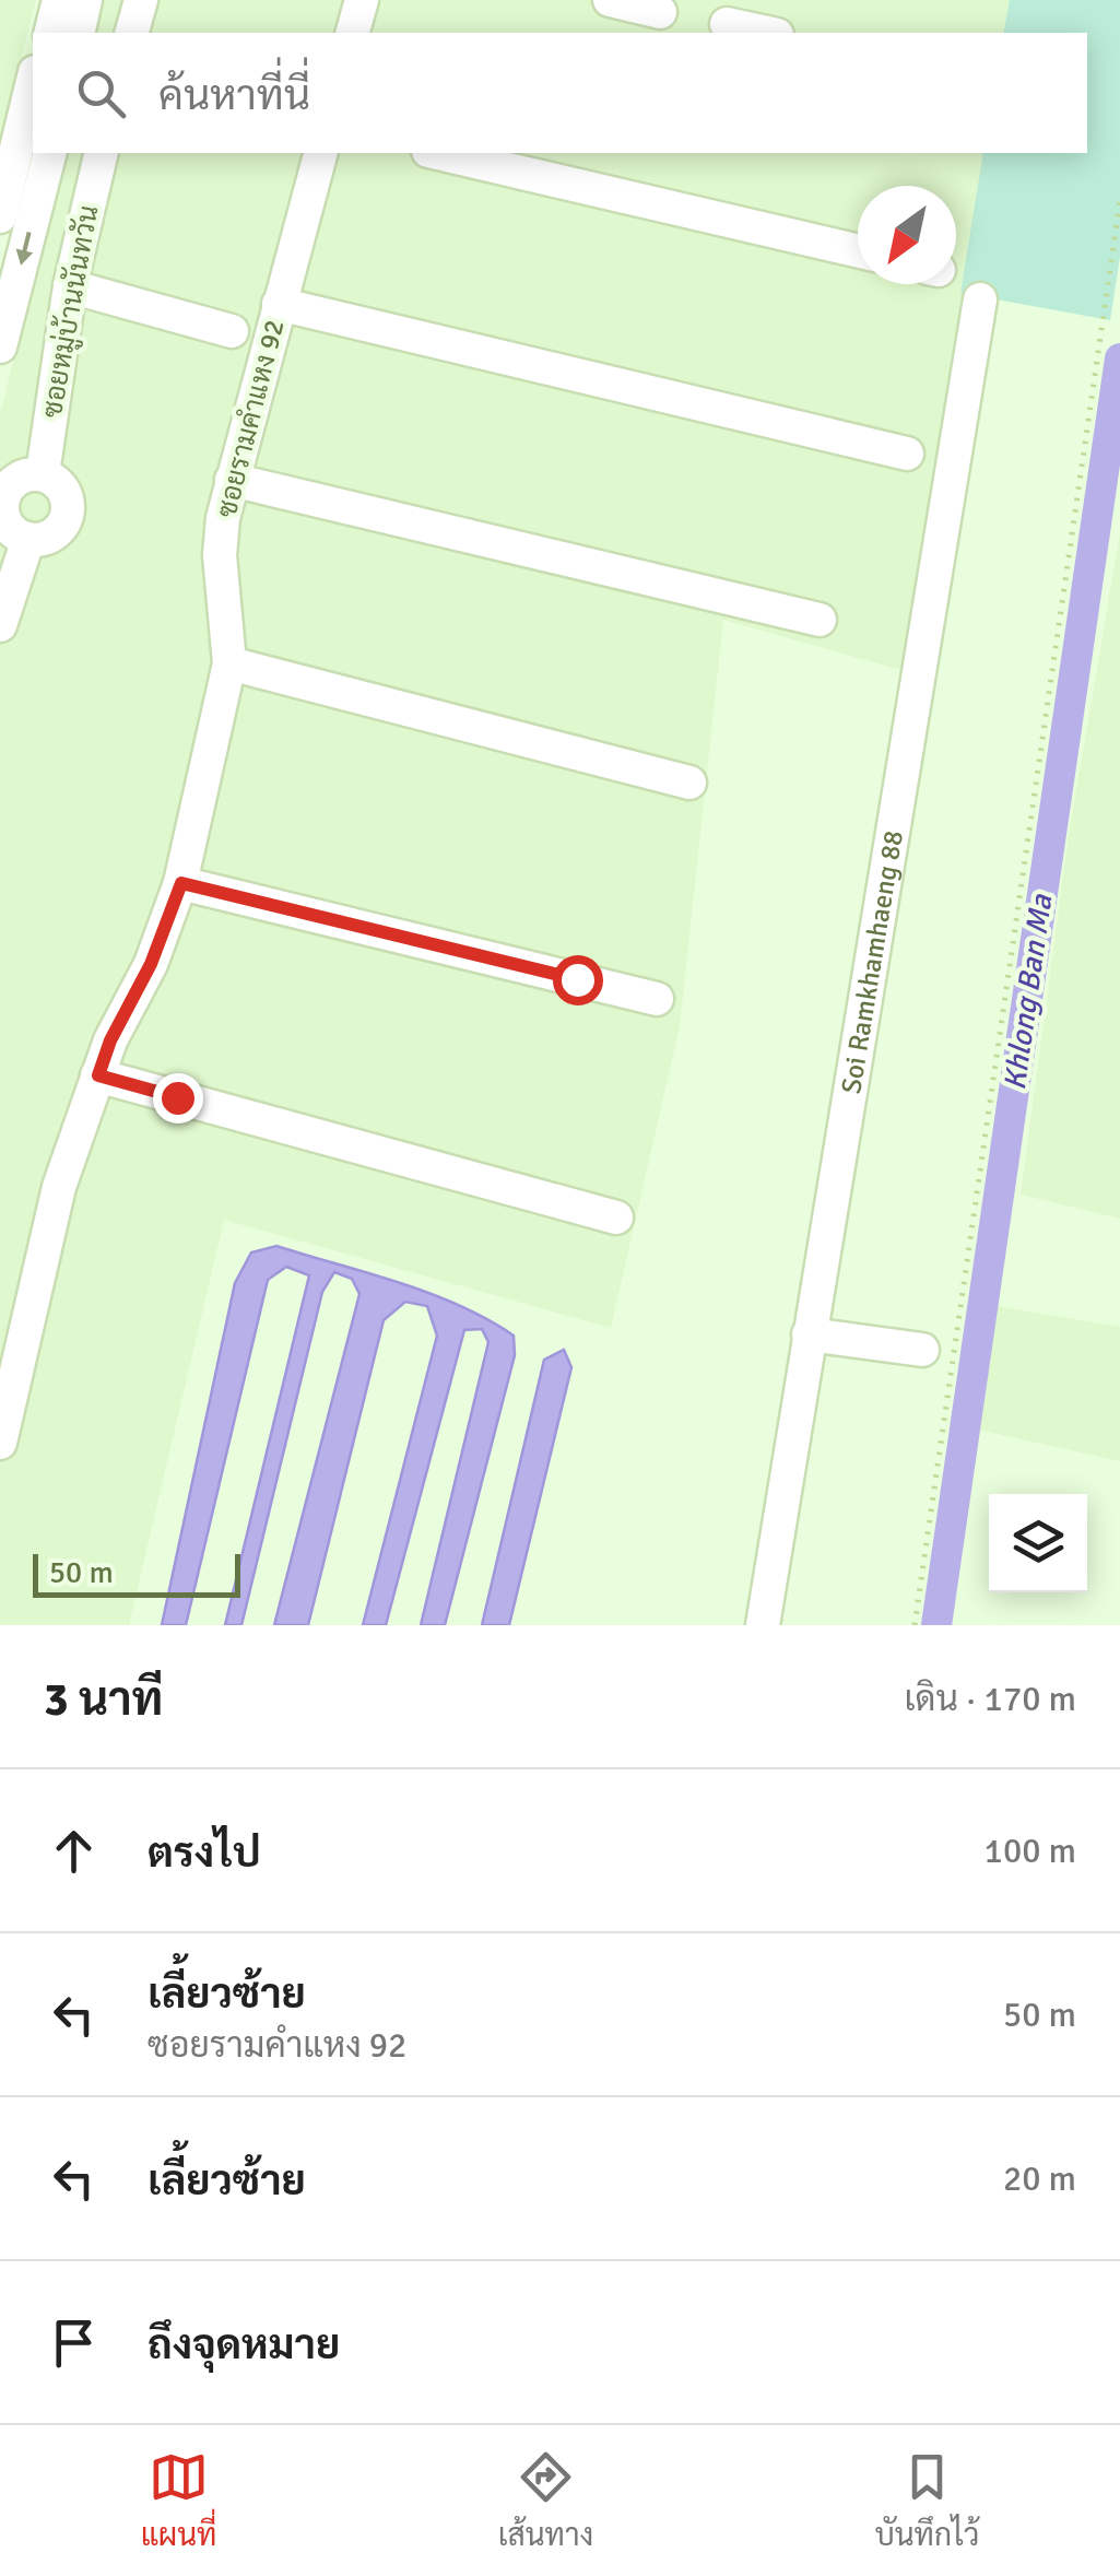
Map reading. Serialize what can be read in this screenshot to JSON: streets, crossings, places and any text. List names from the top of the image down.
{
  "streets": {
    "street": ["ซอยหมู่บ้านนันทวัน", "ซอยรามคําแหง 92", "Soi Ramkhamhaeng 88"]
  },
  "water": ["Khlong Ban Ma"],
  "scale_bar": "50 m",
  "north": "bottom left",
  "page": {
    "search": "ค้นหาที่นี่",
    "scale": "50 m",
    "heading": ["3 นาที", "เดิน · 170 m"],
    "list": [
      ["ตรงไป", "100 m"],
      ["เลี้ยวซ้าย", "ซอยรามคําแหง 92", "50 m"],
      ["เลี้ยวซ้าย", "20 m"],
      "ถึงจุดหมาย"
    ],
    "nav": ["แผนที่", "เส้นทาง", "บันทึกไว้"]
  }
}
